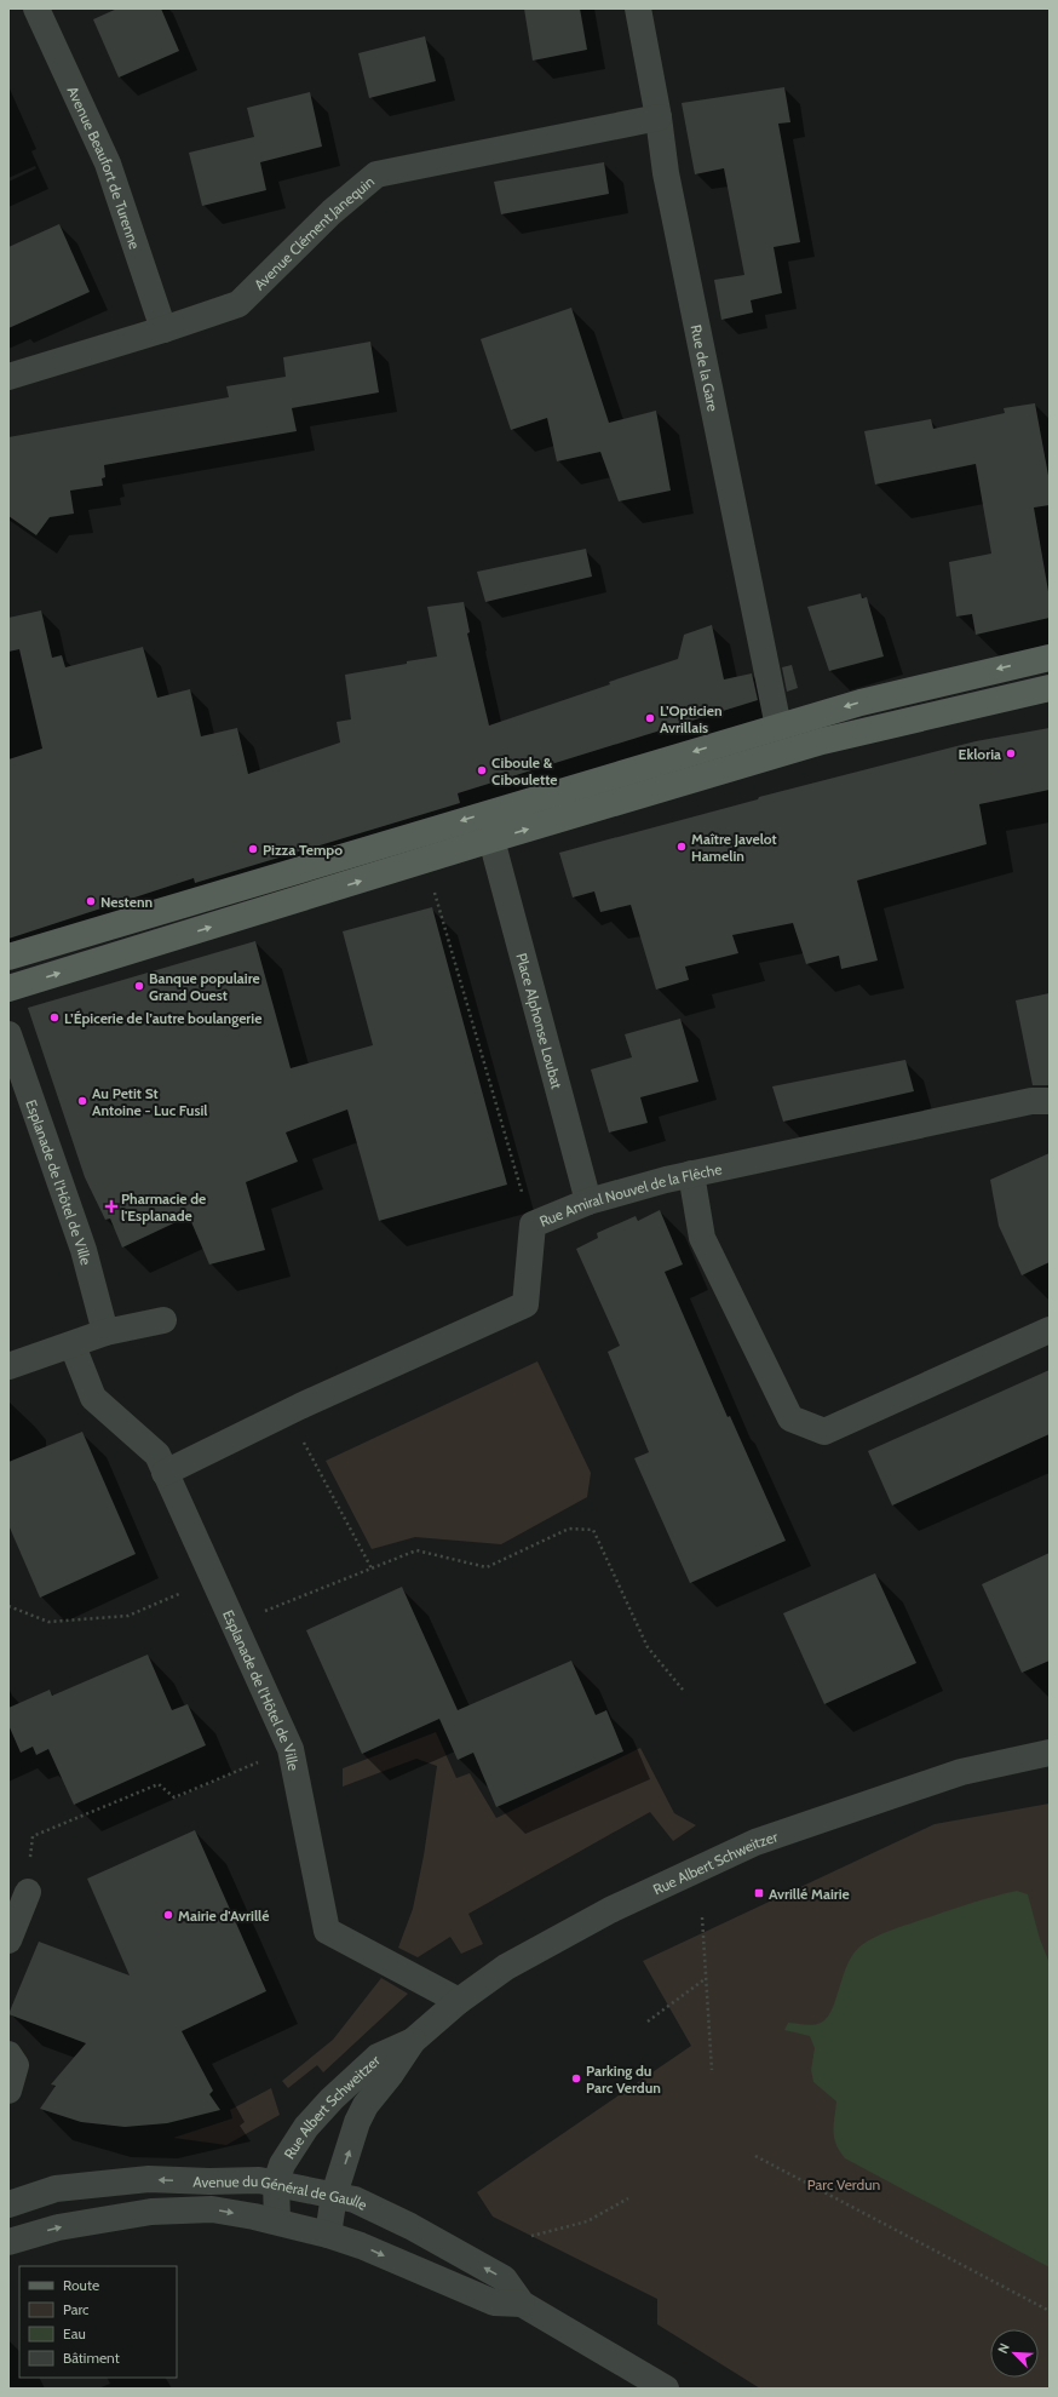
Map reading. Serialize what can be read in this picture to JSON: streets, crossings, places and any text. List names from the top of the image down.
{
  "streets": {
    "street": [
      "Avenue Beaufort de Turenne",
      "Avenue Clément Janequin",
      "Rue de la Gare",
      "Place Alphonse Loubat",
      "Esplanade de l'Hôtel de Ville",
      "Rue Amiral Nouvel de la Flêche",
      "Rue Albert Schweitzer",
      "Avenue du Général de Gaulle"
    ]
  },
  "crossings": [
    ["Avenue Beaufort de Turenne", "Avenue Clément Janequin"],
    ["Avenue Clément Janequin", "Rue de la Gare"],
    ["Place Alphonse Loubat", "Rue Amiral Nouvel de la Flêche"],
    ["Esplanade de l'Hôtel de Ville", "Rue Albert Schweitzer"],
    ["Rue Albert Schweitzer", "Avenue du Général de Gaulle"]
  ],
  "parks": ["Parc Verdun"],
  "places": {
    "other": [
      "L’Opticien Avrillais",
      "Ekloria",
      "Ciboule & Ciboulette",
      "Maître Javelot Hamelin",
      "Pizza Tempo",
      "Nestenn",
      "Banque populaire Grand Ouest",
      "L’Épicerie de l’autre boulangerie",
      "Au Petit St Antoine - Luc Fusil",
      "Mairie d'Avrillé",
      "Parking du Parc Verdun"
    ],
    "health": ["Pharmacie de l'Esplanade"],
    "transit": ["Avrillé Mairie"]
  },
  "legend": [
    "Route",
    "Parc",
    "Eau",
    "Bâtiment"
  ],
  "north": "top left"
}
